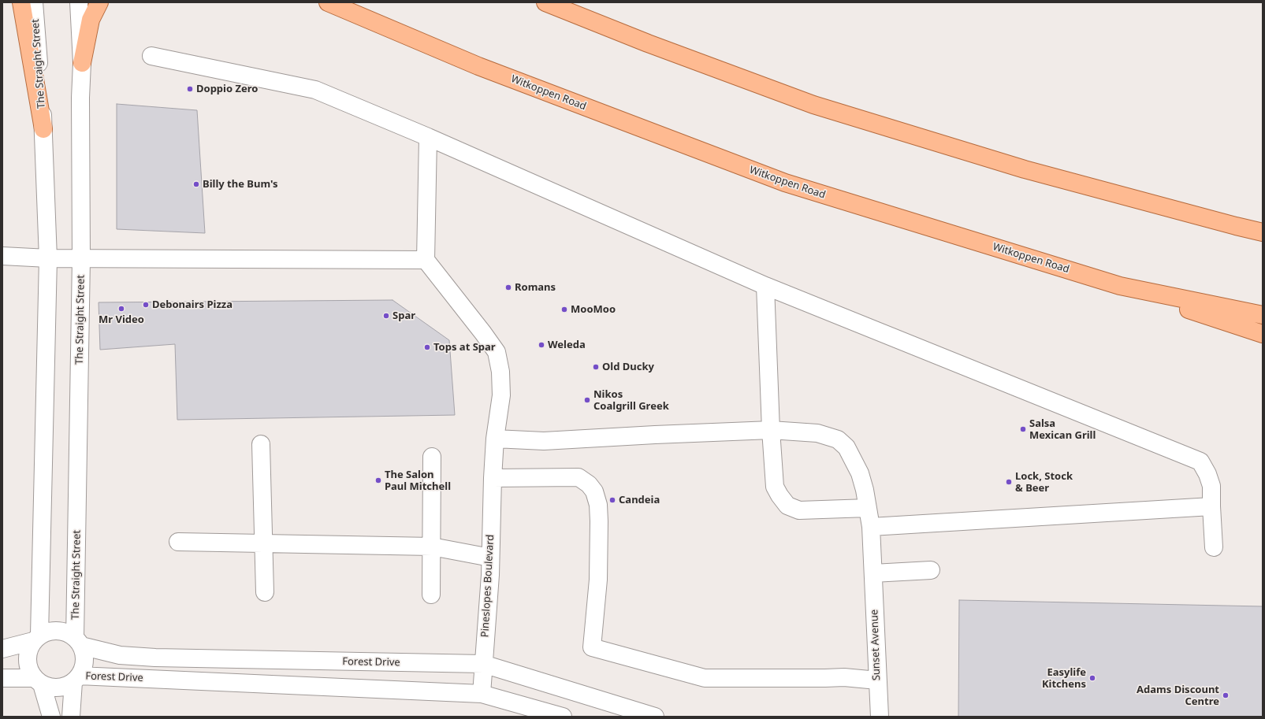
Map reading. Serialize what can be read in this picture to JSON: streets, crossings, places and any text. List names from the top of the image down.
{
  "streets": {
    "main road": ["Witkoppen Road"],
    "street": [
      "The Straight Street",
      "Pineslopes Boulevard",
      "Sunset Avenue",
      "Forest Drive"
    ]
  },
  "crossings": [
    ["The Straight Street", "Forest Drive"],
    ["Pineslopes Boulevard", "Sunset Avenue"],
    ["Pineslopes Boulevard", "Forest Drive"]
  ],
  "places": [
    "Doppio Zero",
    "Billy the Bum's",
    "Romans",
    "Debonairs Pizza",
    "Mr Video",
    "MooMoo",
    "Spar",
    "Weleda",
    "Tops at Spar",
    "Old Ducky",
    "Nikos Coalgrill Greek",
    "Salsa Mexican Grill",
    "The Salon Paul Mitchell",
    "Lock, Stock & Beer",
    "Candeia",
    "Easylife Kitchens",
    "Adams Discount Centre"
  ]
}
